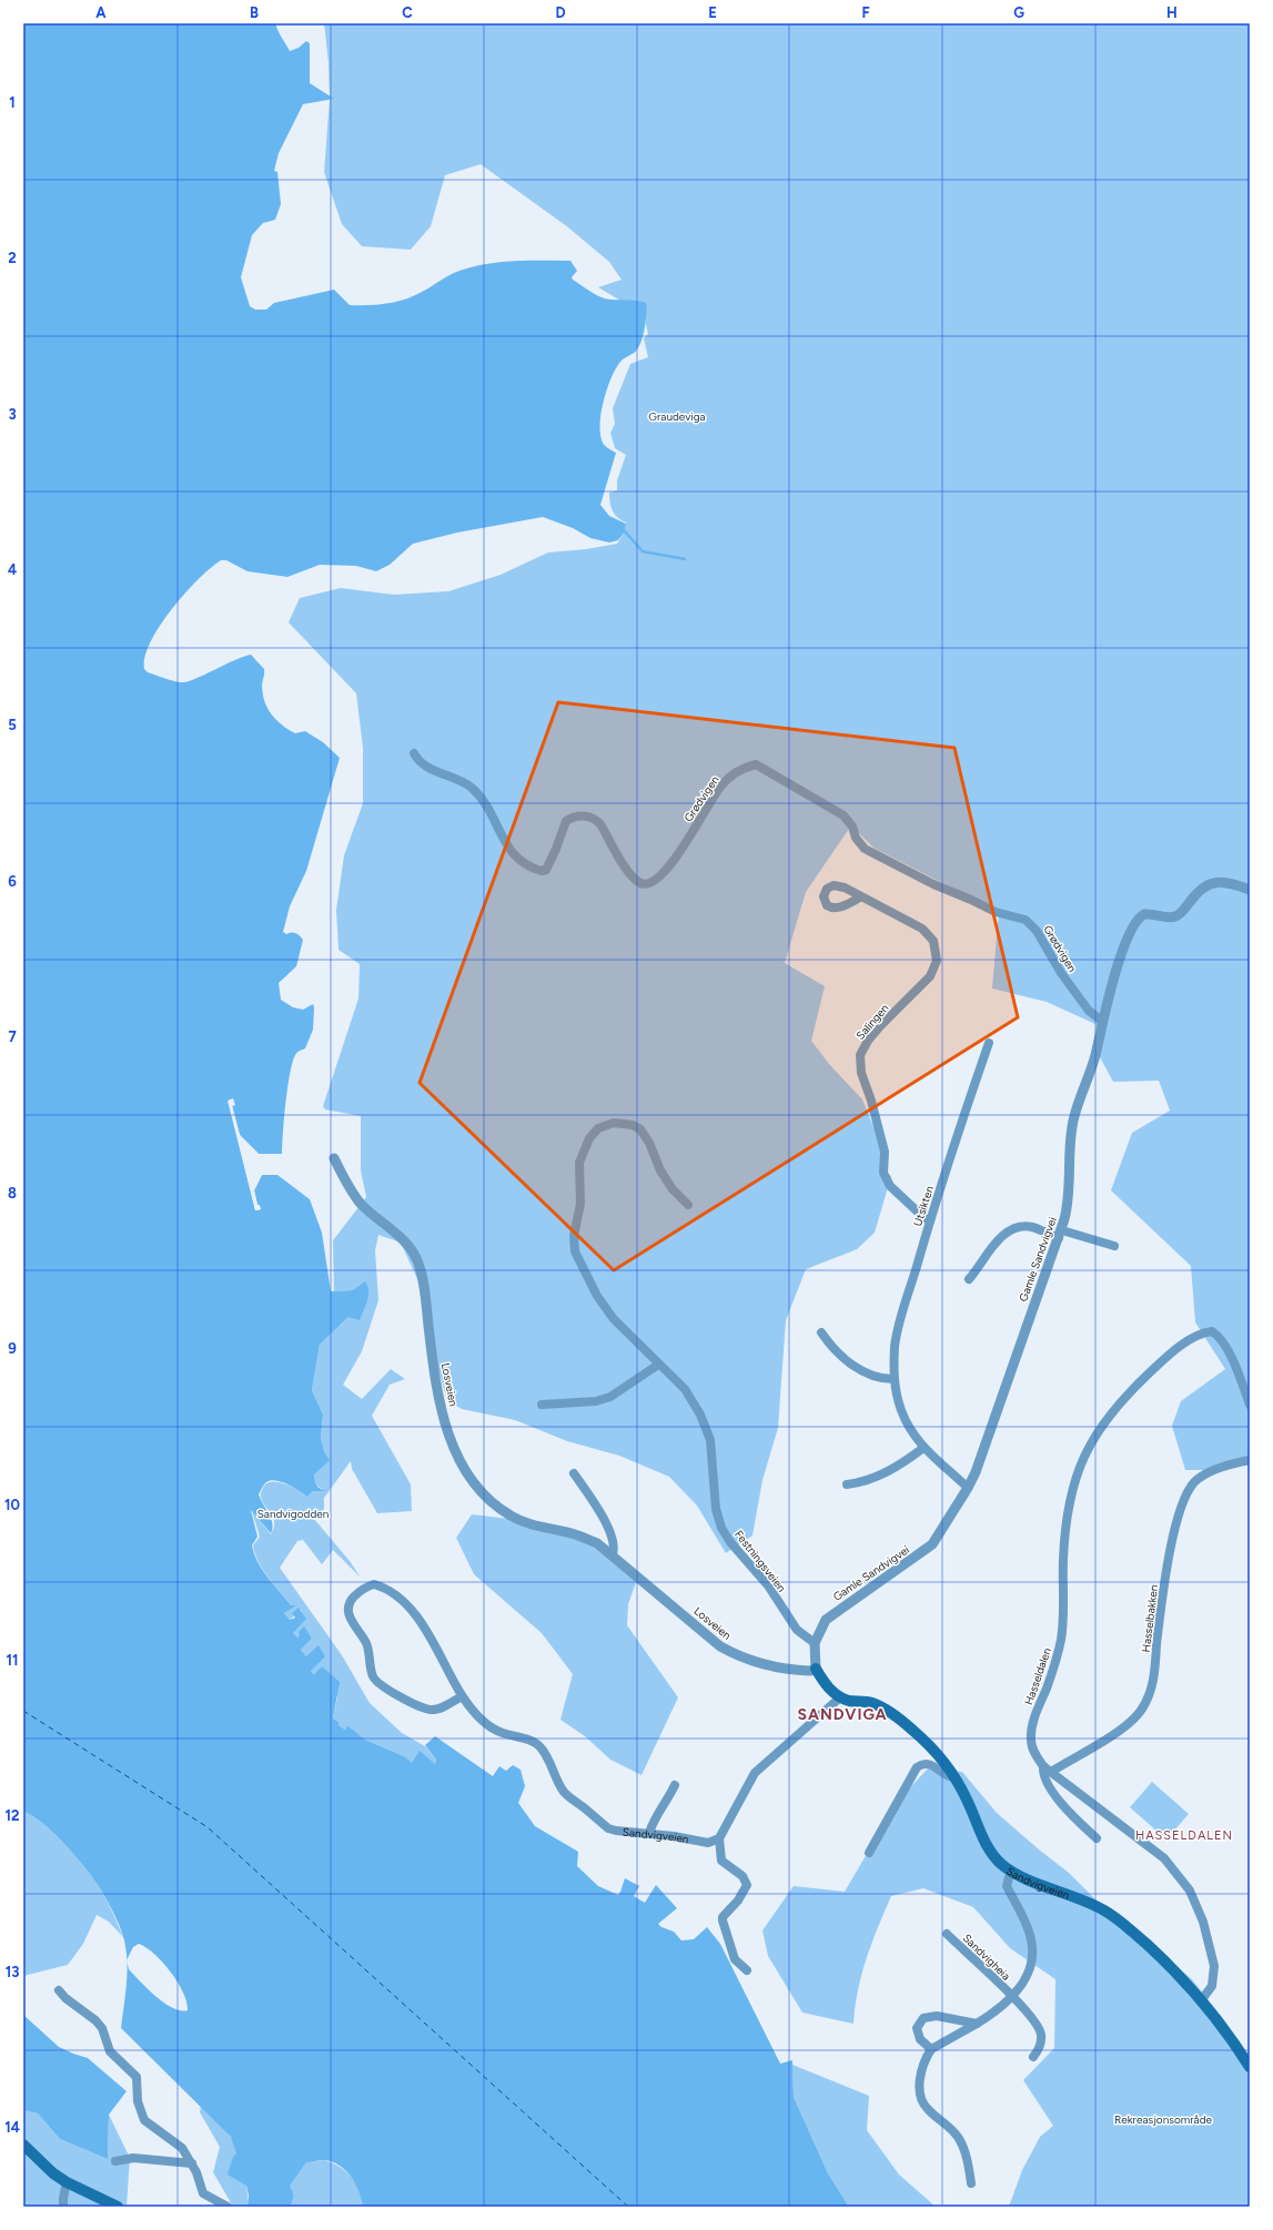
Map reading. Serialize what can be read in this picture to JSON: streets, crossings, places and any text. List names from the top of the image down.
{
  "streets": {
    "main road": ["Sandvigveien"],
    "street": [
      "Grødvigen",
      "Salingen",
      "Utsikten",
      "Gamle Sandvigvei",
      "Losveien",
      "Festningsveien",
      "Hasselbakken",
      "Hasseldalen",
      "Sandvigheia"
    ]
  },
  "crossings": [
    ["Grødvigen", "Gamle Sandvigvei"],
    ["Salingen", "Utsikten"],
    ["Utsikten", "Gamle Sandvigvei"],
    ["Gamle Sandvigvei", "Losveien"],
    ["Gamle Sandvigvei", "Festningsveien"],
    ["Hasselbakken", "Hasseldalen"],
    ["Hasseldalen", "Sandvigveien"],
    ["Sandvigveien", "Sandvigheia"]
  ],
  "districts": ["SANDVIGA", "HASSELDALEN"],
  "parks": ["Graudeviga", "Sandvigodden", "Rekreasjonsområde"],
  "grid": {
    "columns": [
      "A",
      "B",
      "C",
      "D",
      "E",
      "F",
      "G",
      "H"
    ],
    "rows": [
      "1",
      "2",
      "3",
      "4",
      "5",
      "6",
      "7",
      "8",
      "9",
      "10",
      "11",
      "12",
      "13",
      "14"
    ]
  }
}
